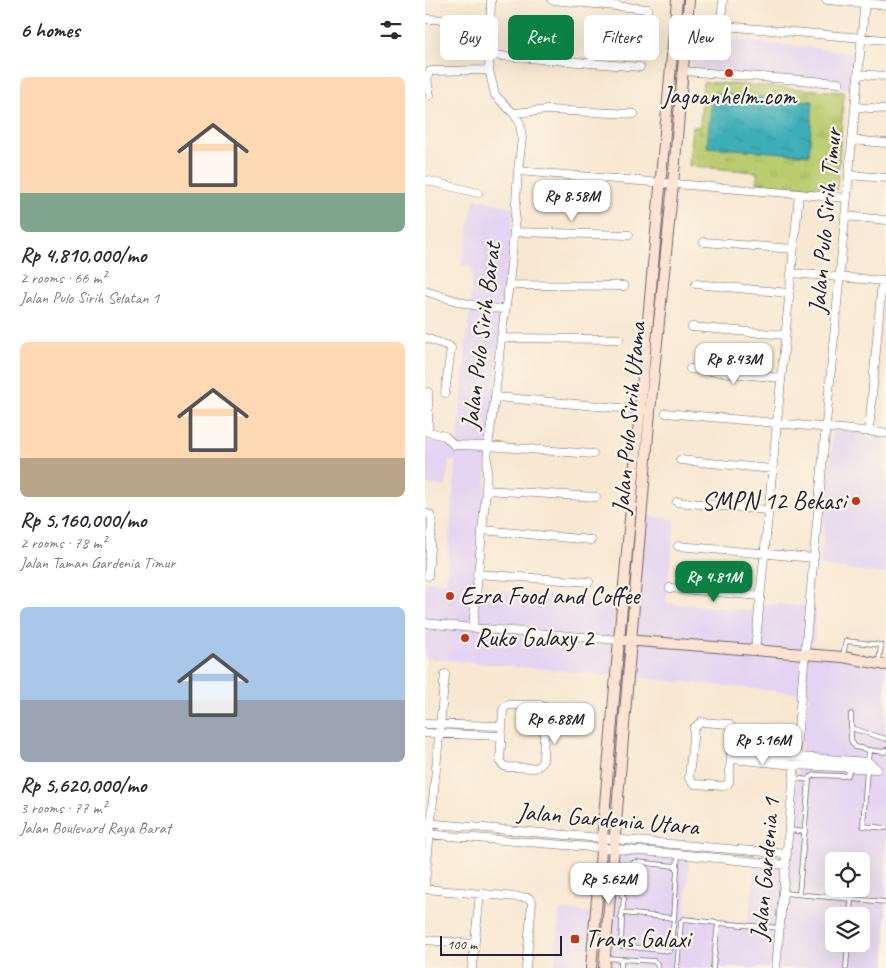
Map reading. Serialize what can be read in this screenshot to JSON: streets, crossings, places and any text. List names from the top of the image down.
{
  "streets": {
    "main road": ["Jalan Pulo Sirih Utama"],
    "street": [
      "Jalan Pulo Sirih Timur",
      "Jalan Pulo Sirih Barat",
      "Jalan Gardenia Utara",
      "Jalan Gardenia 1"
    ]
  },
  "crossings": [
    ["Jalan Pulo Sirih Timur", "Jalan Gardenia 1"],
    ["Jalan Pulo Sirih Utama", "Jalan Gardenia Utara"],
    ["Jalan Gardenia Utara", "Jalan Gardenia 1"]
  ],
  "places": {
    "other": [
      "Jagoanhelm.com",
      "SMPN 12 Bekasi",
      "Ezra Food and Coffee",
      "Ruko Galaxy 2"
    ],
    "transit": ["Trans Galaxi"]
  },
  "scale_bar": "100 m",
  "page": {
    "heading": "6 homes",
    "chip": [
      "Buy",
      "Rent",
      "Filters",
      "New"
    ],
    "list": [
      {
        "name": "Rp 4,810,000/mo",
        "note": "2 rooms · 66 m² · Jalan Pulo Sirih Selatan 1"
      },
      {
        "name": "Rp 5,160,000/mo",
        "note": "2 rooms · 78 m² · Jalan Taman Gardenia Timur"
      },
      {
        "name": "Rp 5,620,000/mo",
        "note": "3 rooms · 77 m² · Jalan Boulevard Raya Barat"
      }
    ],
    "price": [
      "Rp 8.58M",
      "Rp 8.43M",
      "Rp 4.81M",
      "Rp 6.88M",
      "Rp 5.16M",
      "Rp 5.62M"
    ],
    "scale": "100 m"
  }
}
